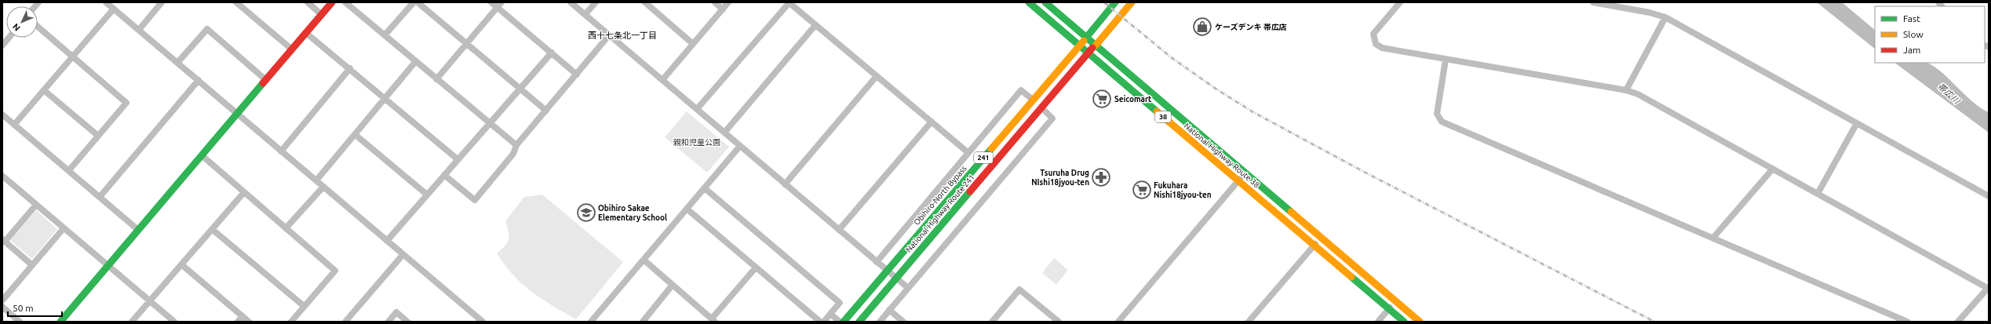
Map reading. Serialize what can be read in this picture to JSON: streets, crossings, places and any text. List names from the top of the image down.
{
  "streets": {
    "main road": [
      "38",
      "National Highway Route 38",
      "241",
      "Obihiro-North Bypass",
      "National Highway Route 241"
    ]
  },
  "crossings": [
    ["National Highway Route 38", "Obihiro-North Bypass"],
    ["National Highway Route 38", "National Highway Route 241"]
  ],
  "districts": ["西十七条北一丁目"],
  "water": ["帯広川"],
  "parks": ["親和児童公園"],
  "places": {
    "shop": ["ケーズデンキ 帯広店"],
    "supermarket": ["Seicomart", "Fukuhara Nishi18jyou-ten"],
    "pharmacy": ["Tsuruha Drug NIshi18jyou-ten"],
    "school or university": ["Obihiro Sakae Elementary School"]
  },
  "legend": ["Fast", "Slow", "Jam"],
  "scale_bar": "50 m",
  "north": "bottom left"
}
